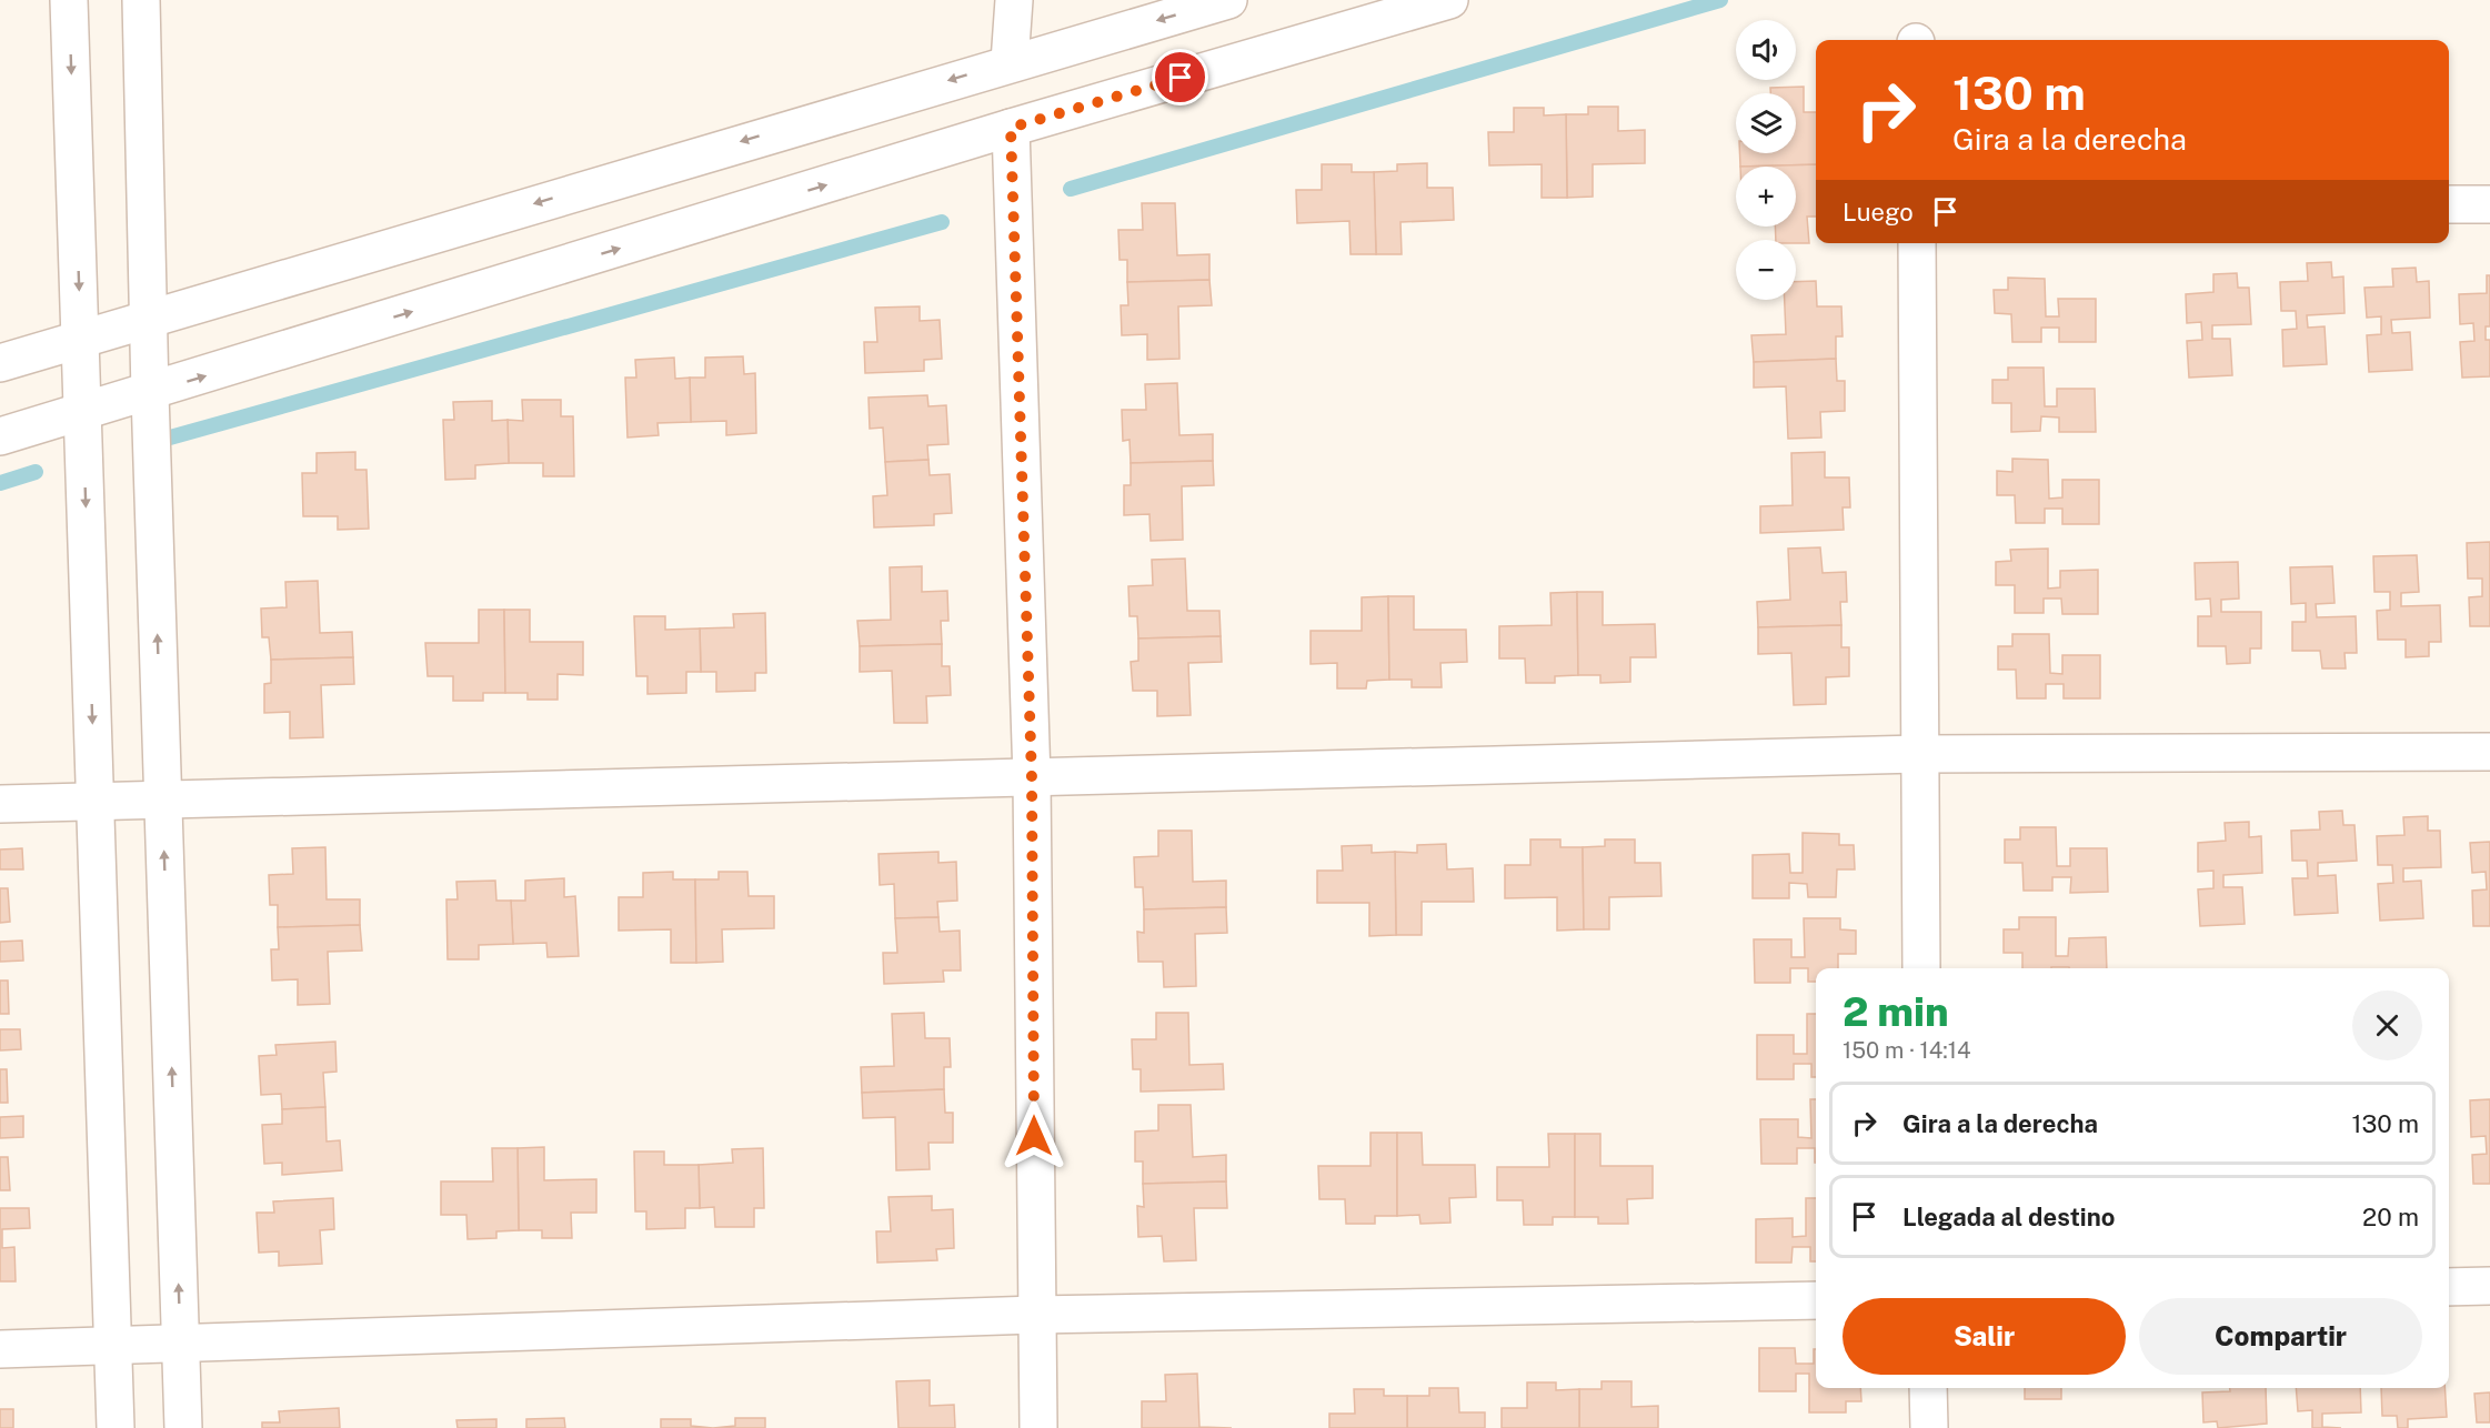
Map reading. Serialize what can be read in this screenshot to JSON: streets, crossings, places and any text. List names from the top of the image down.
{
  "page": {
    "map_buttons": ["+", "−"],
    "turn": ["130 m", "Gira a la derecha"],
    "then": "Luego",
    "heading": ["2 min", "150 m · 14:14"],
    "list": [
      {
        "name": "Gira a la derecha",
        "value": "130 m"
      },
      {
        "name": "Llegada al destino",
        "value": "20 m"
      }
    ],
    "buttons": ["Salir", "Compartir"]
  }
}
